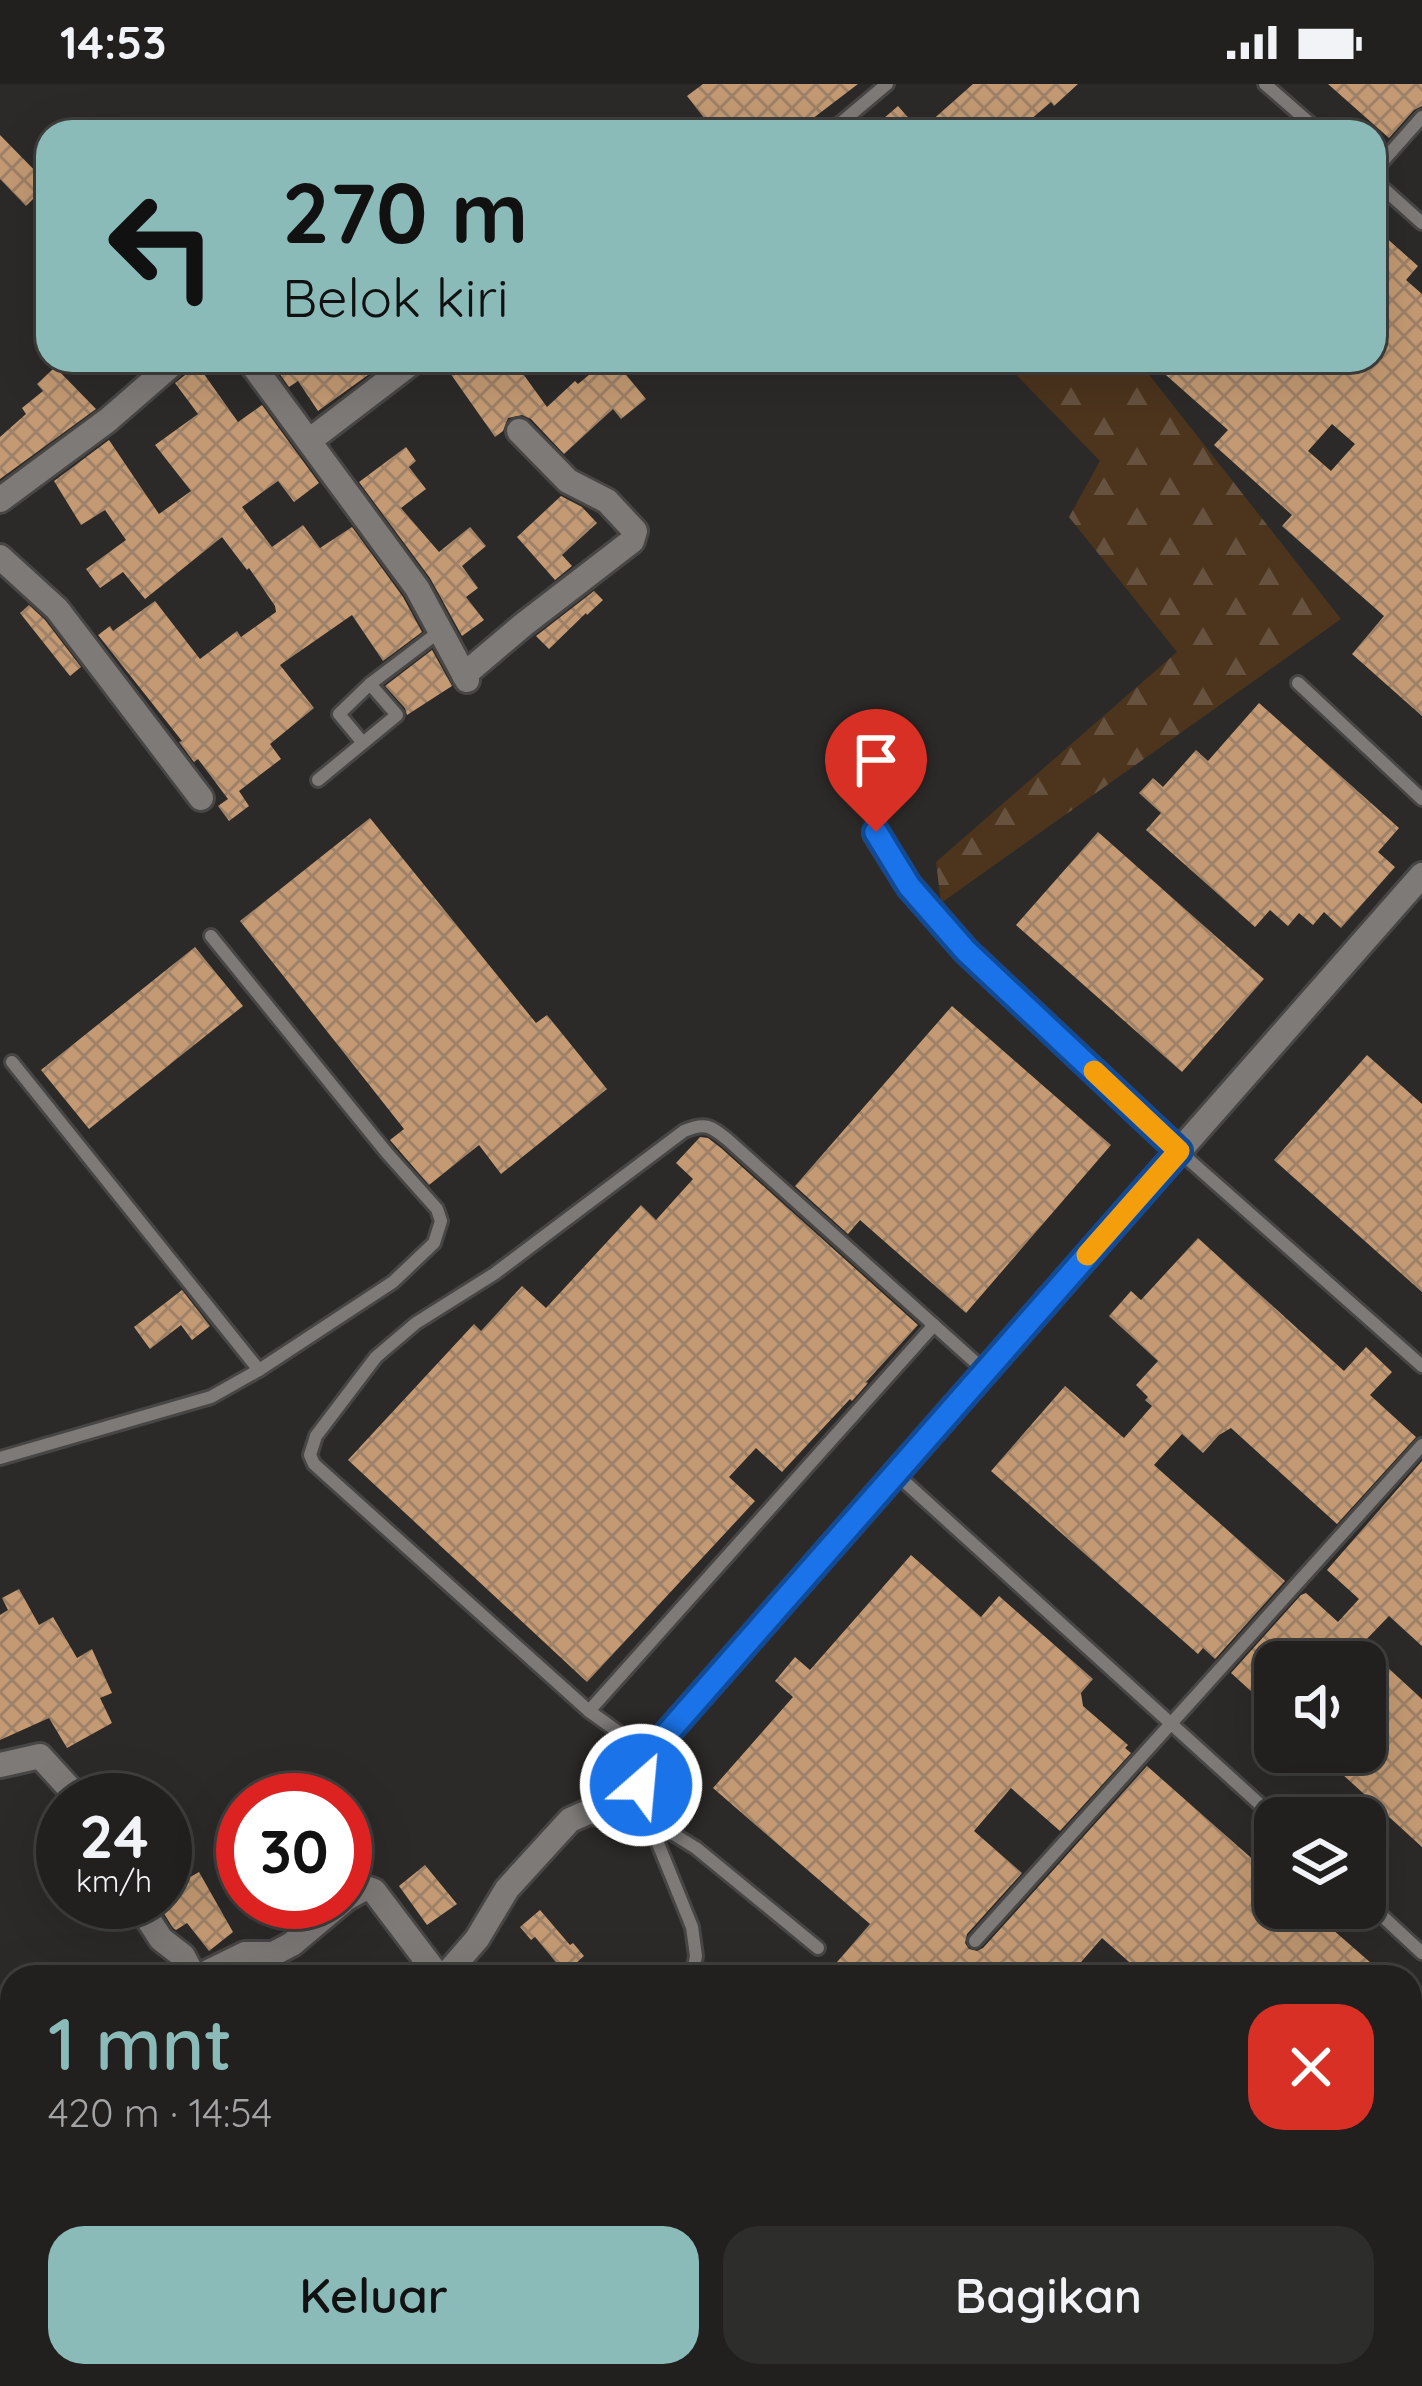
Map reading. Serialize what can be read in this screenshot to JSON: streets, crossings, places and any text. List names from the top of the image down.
{
  "page": {
    "status": "14:53",
    "turn": ["270 m", "Belok kiri"],
    "speed": "24 km/h",
    "limit": "30",
    "heading": ["1 mnt", "420 m · 14:54"],
    "buttons": ["Keluar", "Bagikan"]
  }
}
